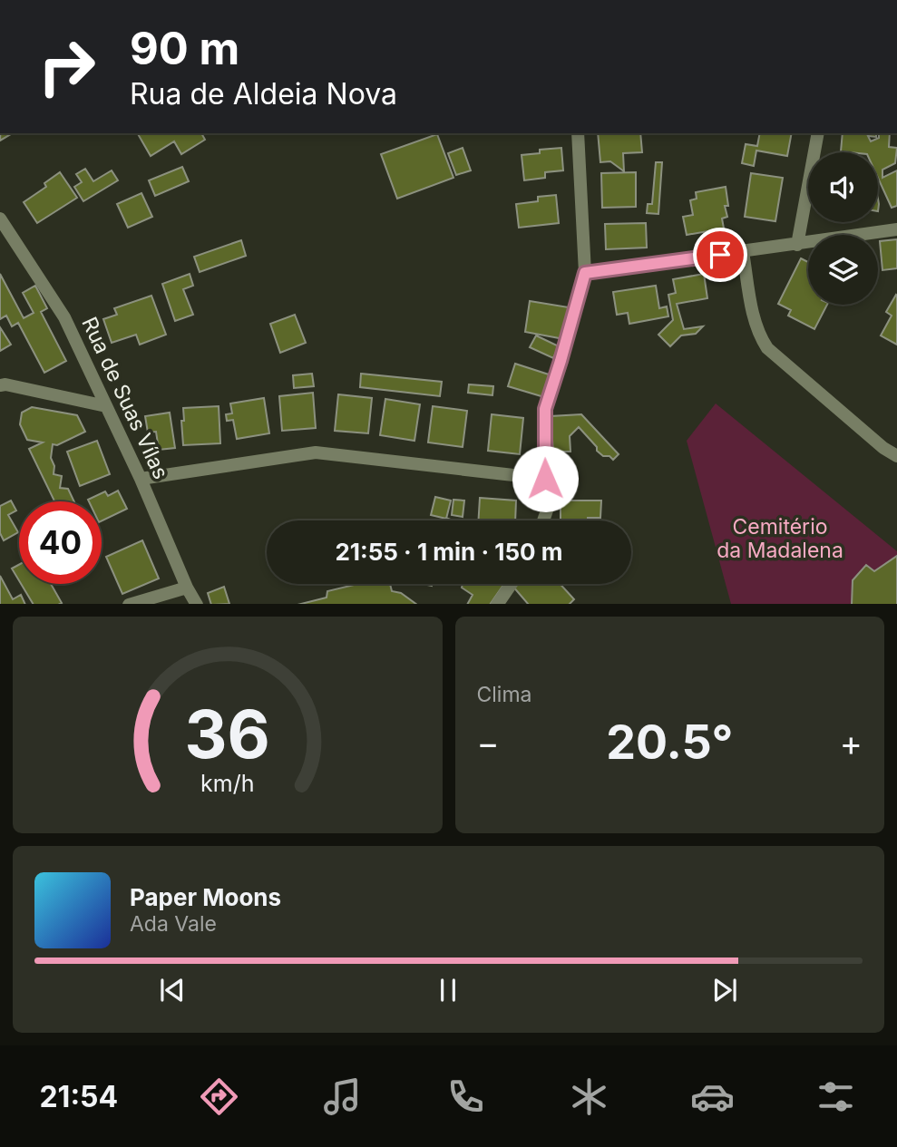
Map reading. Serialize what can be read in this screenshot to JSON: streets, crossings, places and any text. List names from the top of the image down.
{
  "streets": {
    "street": ["Rua de Suas Vílas"]
  },
  "parks": ["Cemitério da Madalena"],
  "page": {
    "turn": ["90 m", "Rua de Aldeia Nova"],
    "limit": "40",
    "trip": "21:55 · 1 min · 150 m",
    "tile": "Clima",
    "heat": ["−", "20.5°", "+"],
    "song": ["Paper Moons", "Ada Vale"],
    "tabs": "21:54",
    "gauge": ["36", "km/h"]
  }
}
